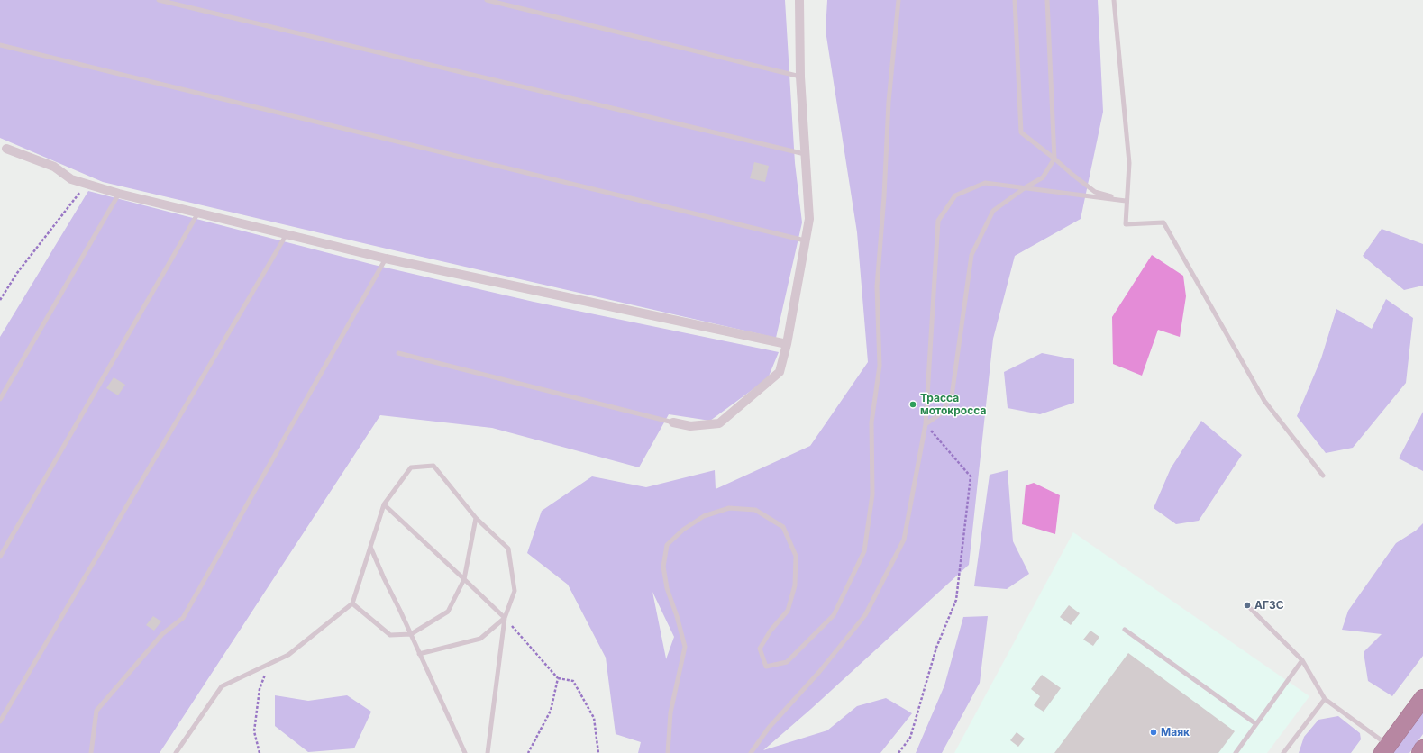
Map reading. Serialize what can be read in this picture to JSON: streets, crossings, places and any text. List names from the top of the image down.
{
  "places": ["Трасса мотокросса", "АГЗС", "Маяк"]
}
